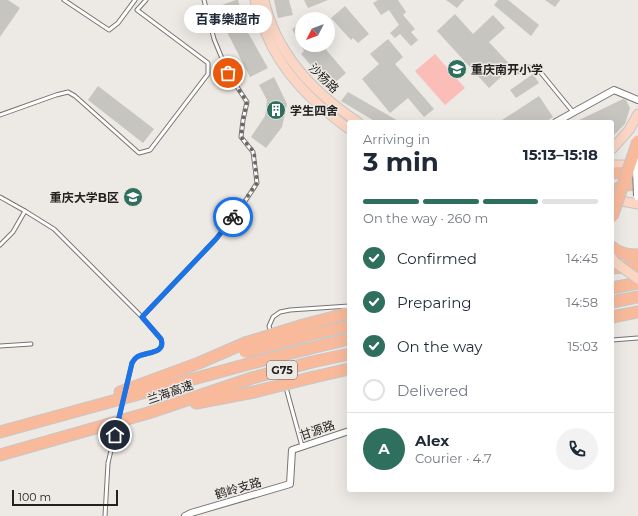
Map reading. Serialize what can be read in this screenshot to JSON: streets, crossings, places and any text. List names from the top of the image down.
{
  "streets": {
    "highway": ["G75", "兰海高速"],
    "main road": ["沙杨路"],
    "street": ["甘源路", "鹤岭支路"]
  },
  "crossings": [
    ["甘源路", "鹤岭支路"]
  ],
  "places": {
    "school or university": ["重庆南开小学", "重庆大学B区"],
    "other": ["百事樂超市"],
    "building": ["学生四舍"]
  },
  "scale_bar": "100 m",
  "north": "bottom left",
  "page": {
    "bubble": "百事樂超市",
    "heading": ["3 min", "Arriving in", "15:13–15:18"],
    "panel": ["Alex", "Courier · 4.7"],
    "bar": "On the way · 260 m",
    "list": [
      ["Confirmed", "14:45"],
      ["Preparing", "14:58"],
      ["On the way", "15:03"],
      "Delivered"
    ],
    "round": "A",
    "scale": "100 m"
  }
}
